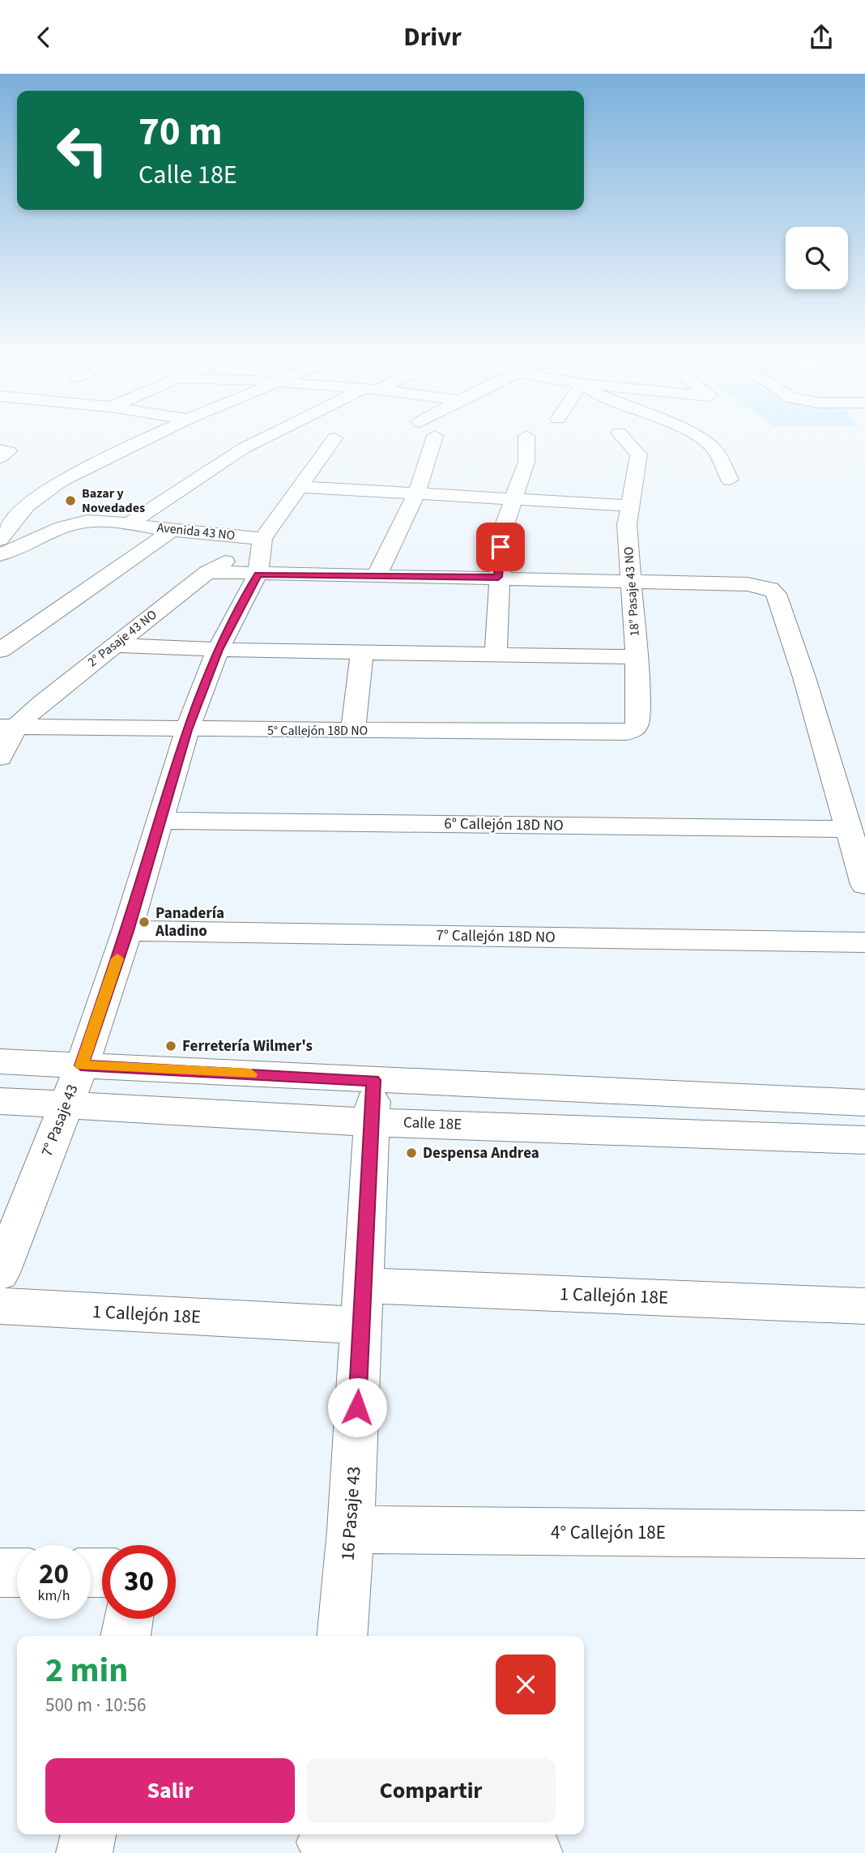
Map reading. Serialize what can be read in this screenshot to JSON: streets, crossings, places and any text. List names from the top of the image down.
{
  "streets": {
    "street": [
      "Avenida 43 NO",
      "18° Pasaje 43 NO",
      "2° Pasaje 43 NO",
      "5° Callejón 18D NO",
      "6° Callejón 18D NO",
      "7° Callejón 18D NO",
      "7° Pasaje 43",
      "Calle 18E",
      "1 Callejón 18E",
      "16 Pasaje 43",
      "4° Callejón 18E"
    ]
  },
  "crossings": [
    ["Avenida 43 NO", "2° Pasaje 43 NO"],
    ["Avenida 43 NO", "7° Pasaje 43"],
    ["18° Pasaje 43 NO", "5° Callejón 18D NO"],
    ["2° Pasaje 43 NO", "5° Callejón 18D NO"],
    ["2° Pasaje 43 NO", "7° Pasaje 43"],
    ["5° Callejón 18D NO", "7° Pasaje 43"],
    ["6° Callejón 18D NO", "7° Pasaje 43"],
    ["7° Callejón 18D NO", "7° Pasaje 43"],
    ["7° Pasaje 43", "Calle 18E"],
    ["Calle 18E", "16 Pasaje 43"],
    ["1 Callejón 18E", "16 Pasaje 43"],
    ["16 Pasaje 43", "4° Callejón 18E"]
  ],
  "places": [
    "Bazar y Novedades",
    "Panadería Aladino",
    "Ferretería Wilmer's",
    "Despensa Andrea"
  ],
  "page": {
    "header": "Drivr",
    "turn": ["70 m", "Calle 18E"],
    "speed": "20 km/h",
    "limit": "30",
    "heading": ["2 min", "500 m · 10:56"],
    "buttons": ["Salir", "Compartir"]
  }
}
